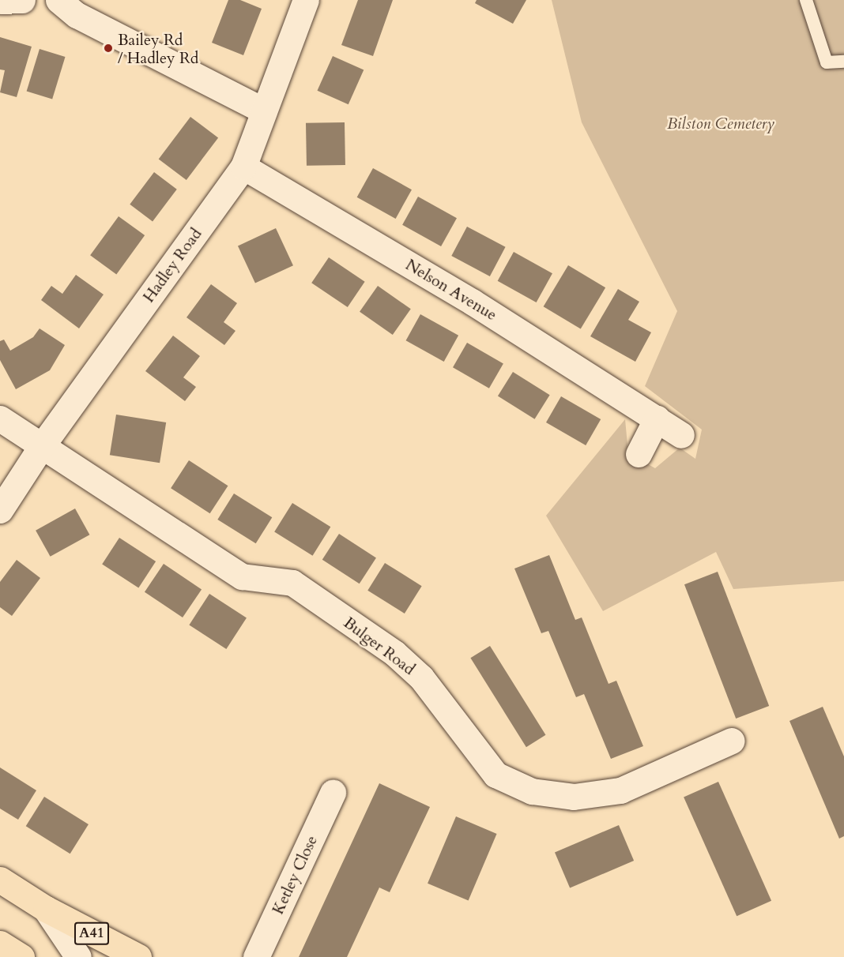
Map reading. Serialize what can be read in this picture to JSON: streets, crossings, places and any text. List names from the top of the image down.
{
  "streets": {
    "highway": ["A41"],
    "street": [
      "Hadley Road",
      "Nelson Avenue",
      "Bulger Road",
      "Ketley Close"
    ]
  },
  "crossings": [
    ["Hadley Road", "Nelson Avenue"],
    ["Hadley Road", "Bulger Road"]
  ],
  "parks": ["Bilston Cemetery"],
  "places": ["Bailey Rd / Hadley Rd"]
}
